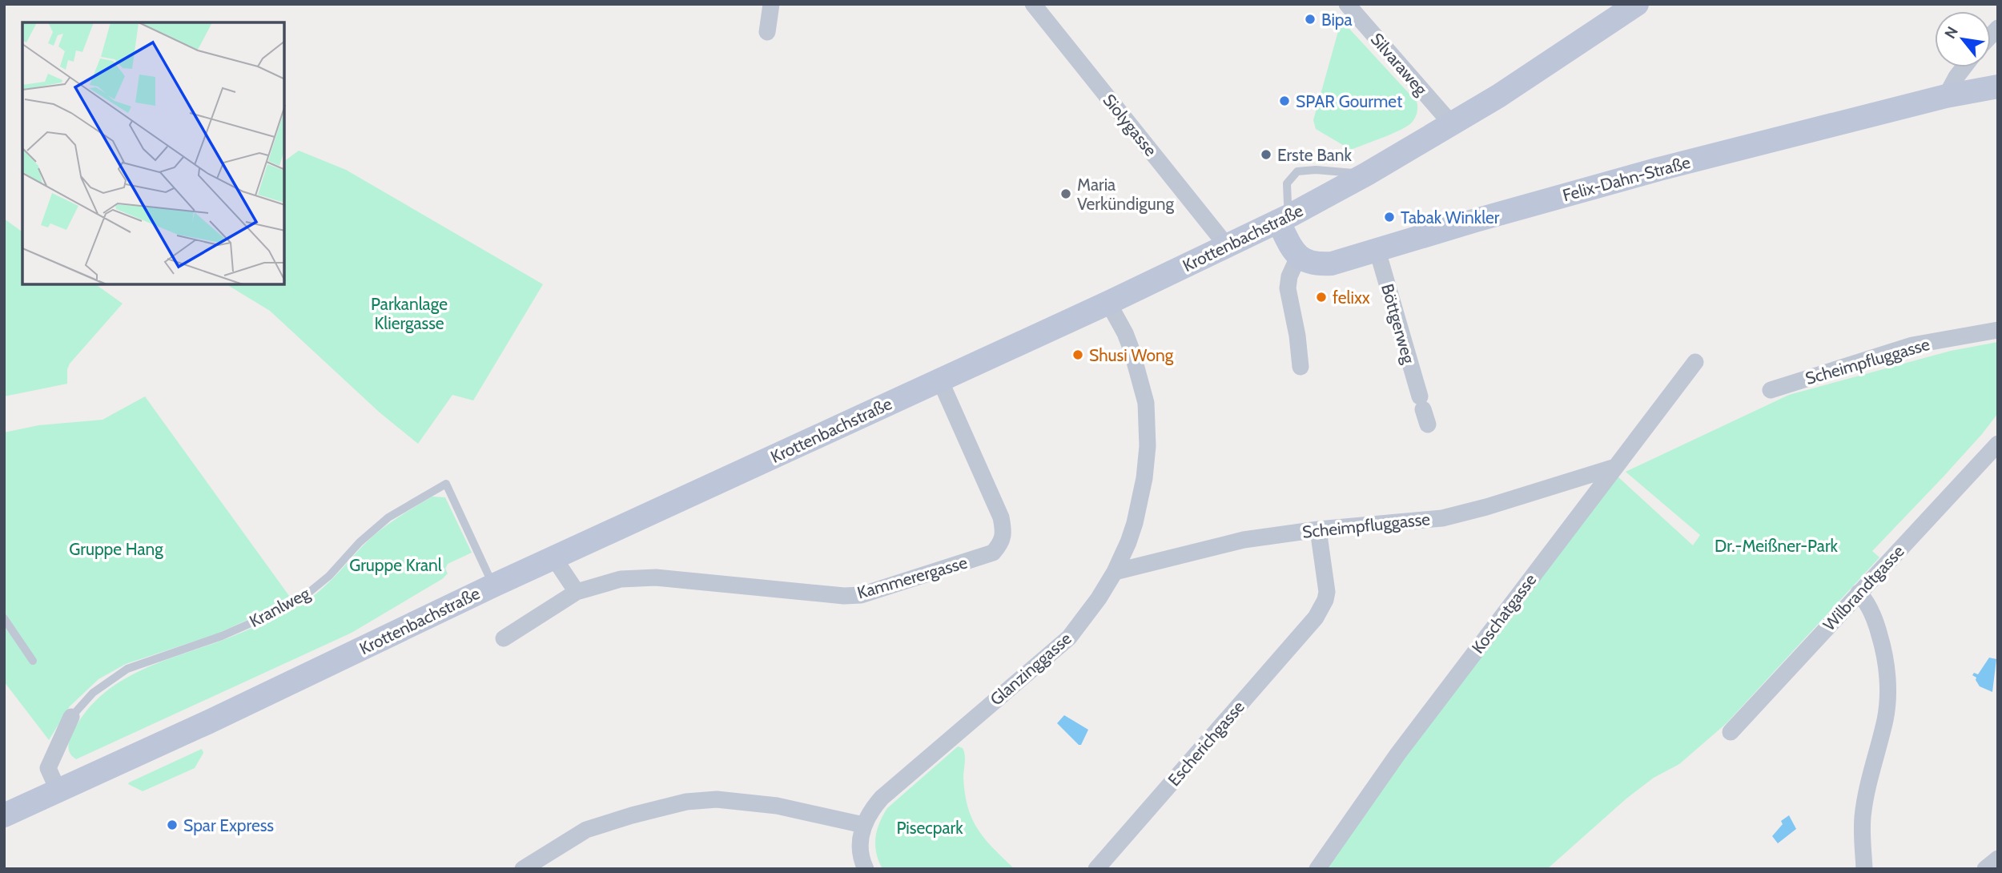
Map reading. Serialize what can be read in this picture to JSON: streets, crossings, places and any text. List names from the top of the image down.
{
  "streets": {
    "main road": ["Felix-Dahn-Straße", "Krottenbachstraße"],
    "street": [
      "Silvaraweg",
      "Siolygasse",
      "Böttgerweg",
      "Scheimpfluggasse",
      "Kammerergasse",
      "Wilbrandtgasse",
      "Kranlweg",
      "Koschatgasse",
      "Glanzinggasse",
      "Escherichgasse"
    ]
  },
  "crossings": [
    ["Silvaraweg", "Krottenbachstraße"],
    ["Siolygasse", "Krottenbachstraße"],
    ["Felix-Dahn-Straße", "Böttgerweg"],
    ["Krottenbachstraße", "Kammerergasse"],
    ["Krottenbachstraße", "Kranlweg"],
    ["Krottenbachstraße", "Glanzinggasse"],
    ["Scheimpfluggasse", "Koschatgasse"],
    ["Scheimpfluggasse", "Glanzinggasse"],
    ["Scheimpfluggasse", "Escherichgasse"]
  ],
  "parks": [
    "Parkanlage Kliergasse",
    "Dr.-Meißner-Park",
    "Gruppe Hang",
    "Gruppe Kranl",
    "Pisecpark"
  ],
  "places": [
    "Bipa",
    "SPAR Gourmet",
    "Erste Bank",
    "Maria Verkündigung",
    "Tabak Winkler",
    "felixx",
    "Shusi Wong",
    "Spar Express"
  ],
  "north": "top left"
}
